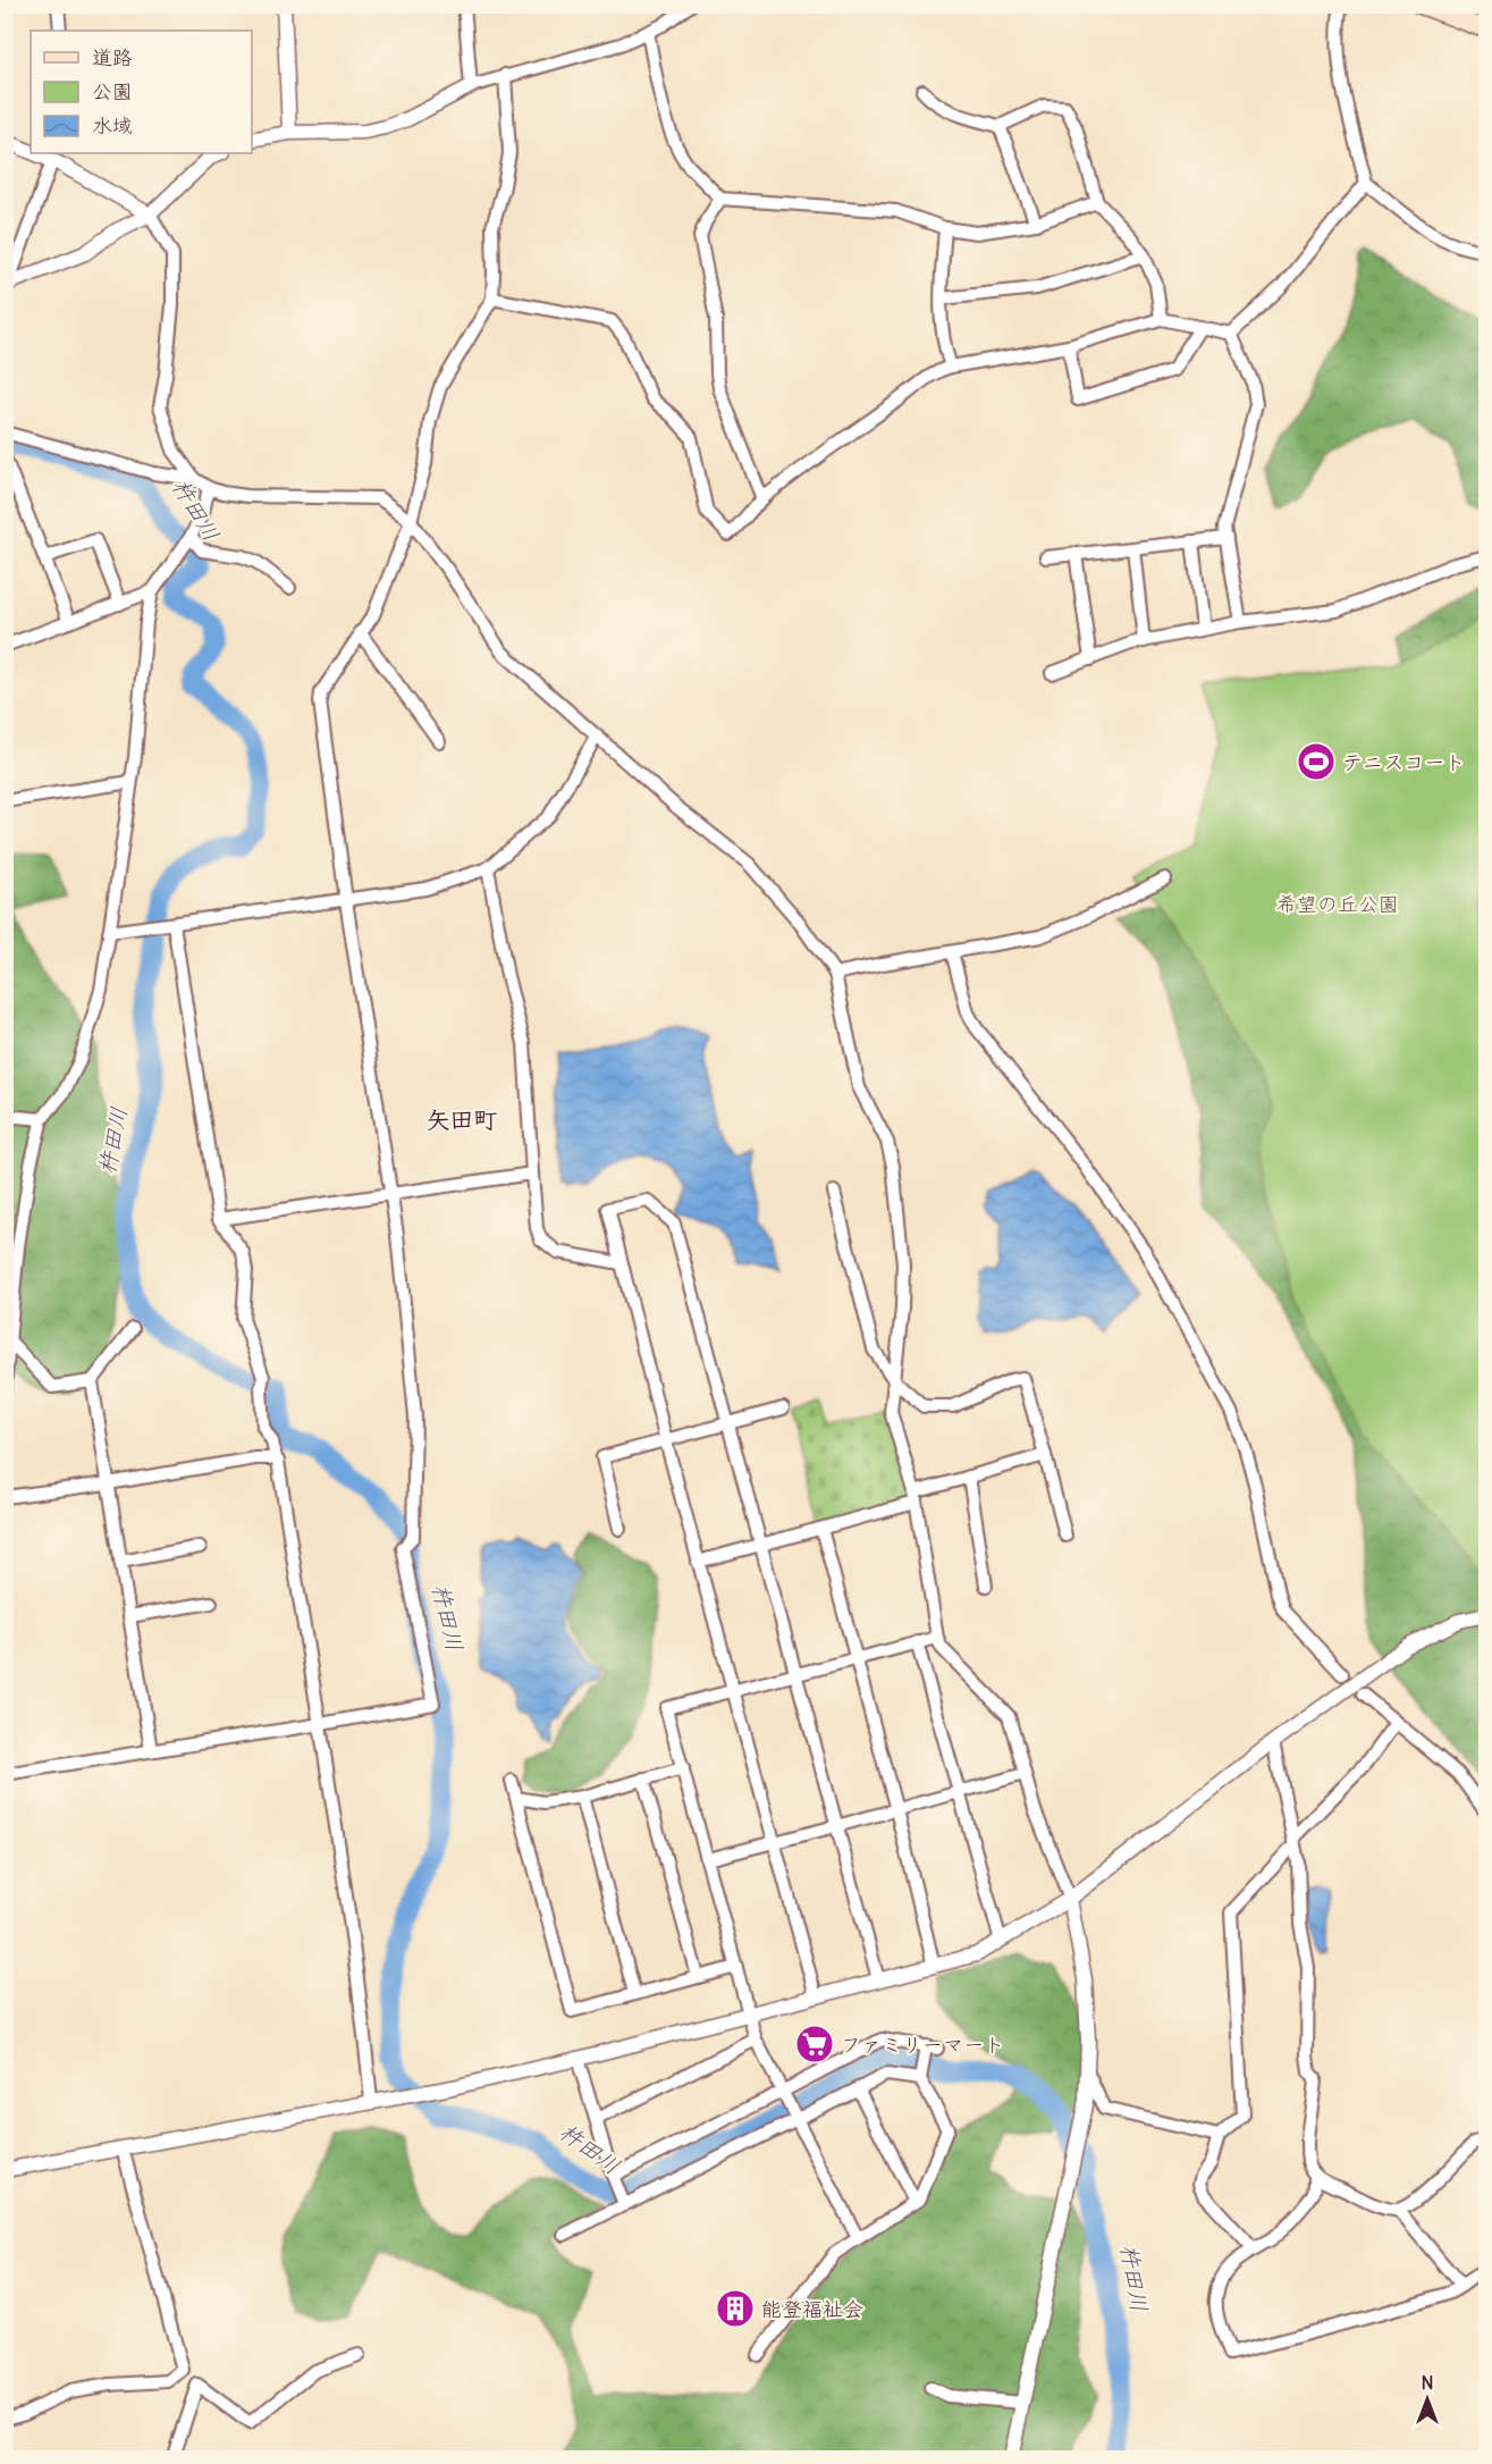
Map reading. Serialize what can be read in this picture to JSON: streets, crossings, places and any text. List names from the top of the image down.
{
  "districts": ["矢田町"],
  "water": ["杵田川"],
  "parks": ["希望の丘公園"],
  "places": {
    "sports": ["テニスコート"],
    "supermarket": ["ファミリーマート"],
    "building": ["能登福祉会"]
  },
  "legend": ["道路", "公園", "水域"],
  "north": "top"
}
